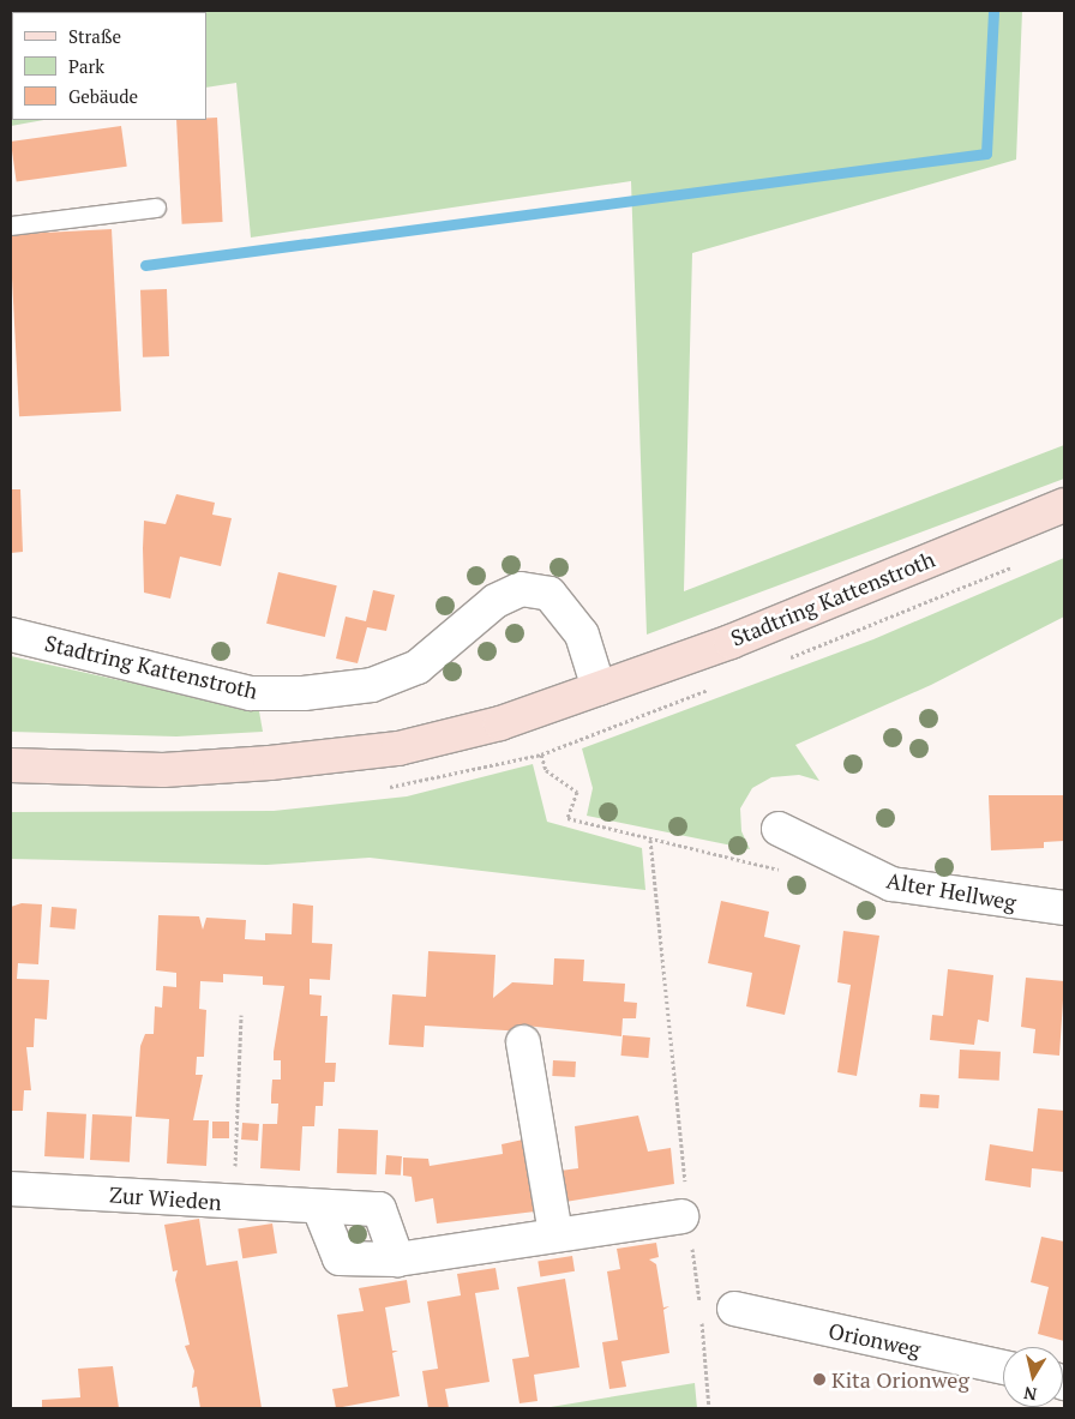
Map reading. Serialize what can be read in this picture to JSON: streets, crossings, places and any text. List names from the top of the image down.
{
  "streets": {
    "main road": ["Stadtring Kattenstroth"],
    "street": ["Alter Hellweg", "Zur Wieden", "Orionweg"]
  },
  "places": ["Kita Orionweg"],
  "legend": ["Straße", "Park", "Gebäude"],
  "north": "bottom"
}
